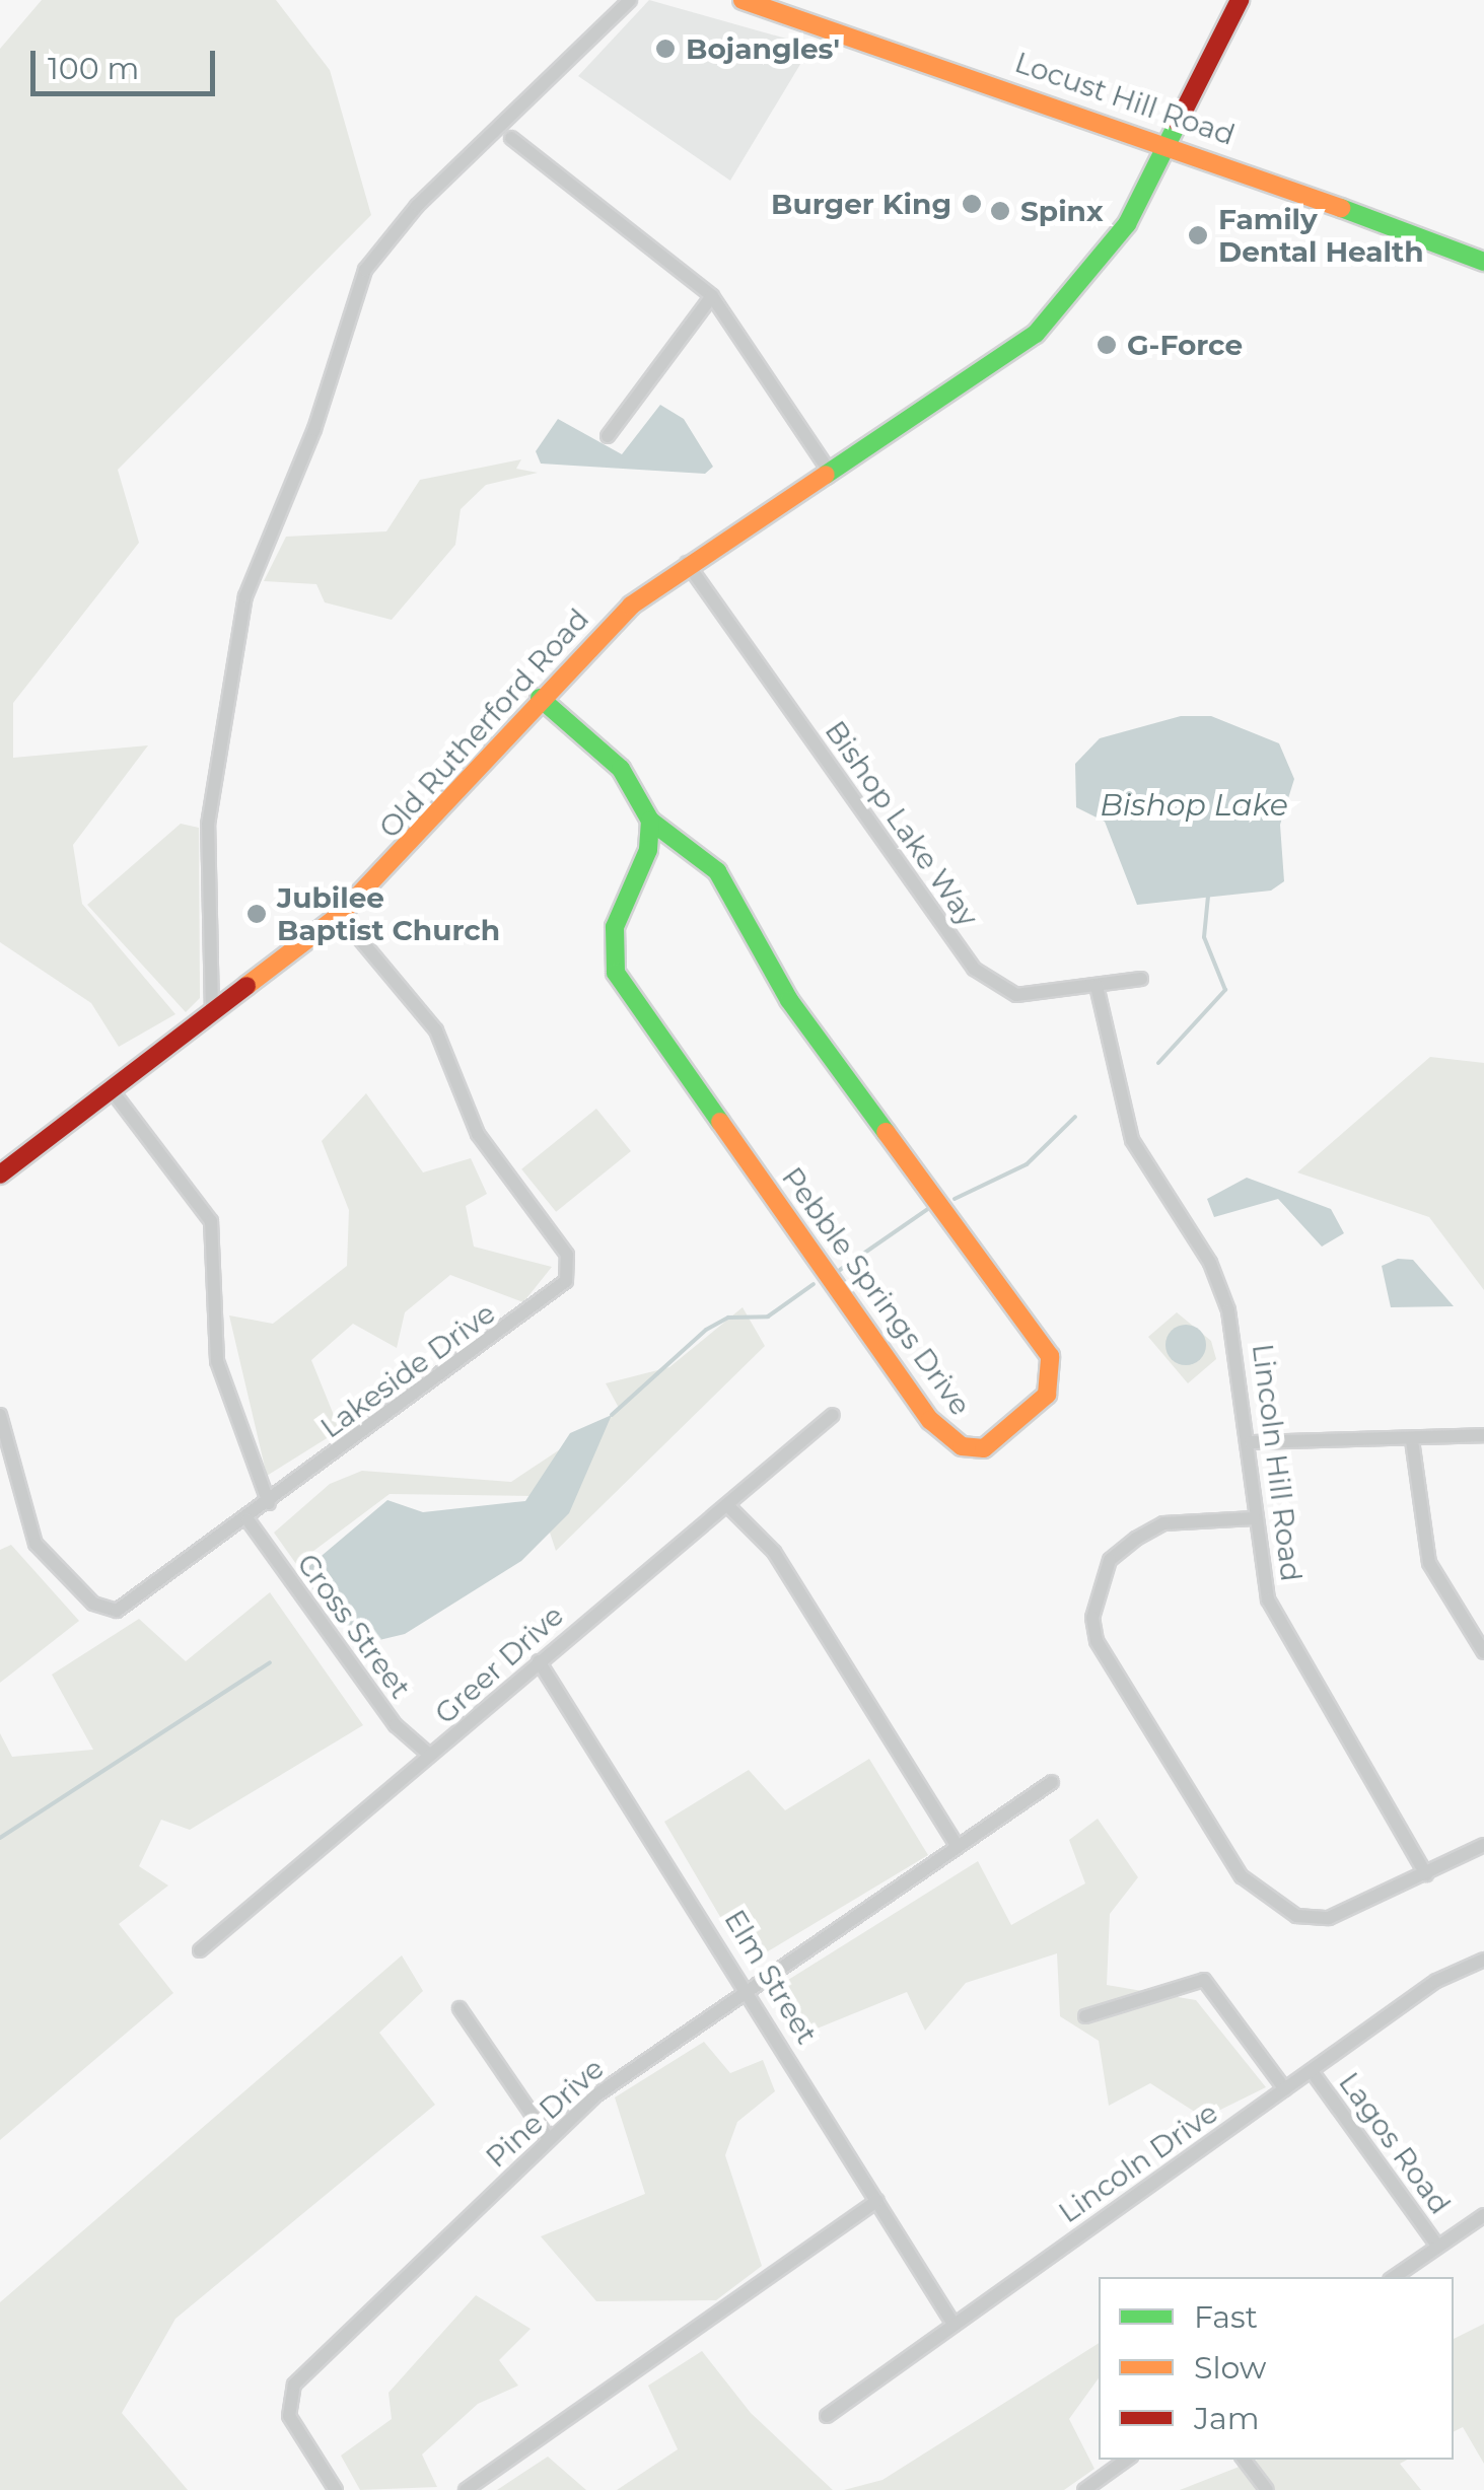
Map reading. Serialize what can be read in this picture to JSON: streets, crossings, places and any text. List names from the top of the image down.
{
  "streets": {
    "street": [
      "Locust Hill Road",
      "Old Rutherford Road",
      "Bishop Lake Way",
      "Pebble Springs Drive",
      "Lakeside Drive",
      "Lincoln Hill Road",
      "Cross Street",
      "Greer Drive",
      "Elm Street",
      "Pine Drive",
      "Lagos Road",
      "Lincoln Drive"
    ]
  },
  "crossings": [
    ["Locust Hill Road", "Old Rutherford Road"],
    ["Old Rutherford Road", "Bishop Lake Way"],
    ["Old Rutherford Road", "Pebble Springs Drive"],
    ["Old Rutherford Road", "Lakeside Drive"],
    ["Bishop Lake Way", "Lincoln Hill Road"],
    ["Lakeside Drive", "Cross Street"],
    ["Cross Street", "Greer Drive"],
    ["Greer Drive", "Elm Street"],
    ["Elm Street", "Pine Drive"],
    ["Elm Street", "Lincoln Drive"],
    ["Lagos Road", "Lincoln Drive"]
  ],
  "water": ["Bishop Lake"],
  "places": [
    "Bojangles'",
    "Burger King",
    "Spinx",
    "Family Dental Health",
    "G-Force",
    "Jubilee Baptist Church"
  ],
  "legend": ["Fast", "Slow", "Jam"],
  "scale_bar": "100 m"
}
